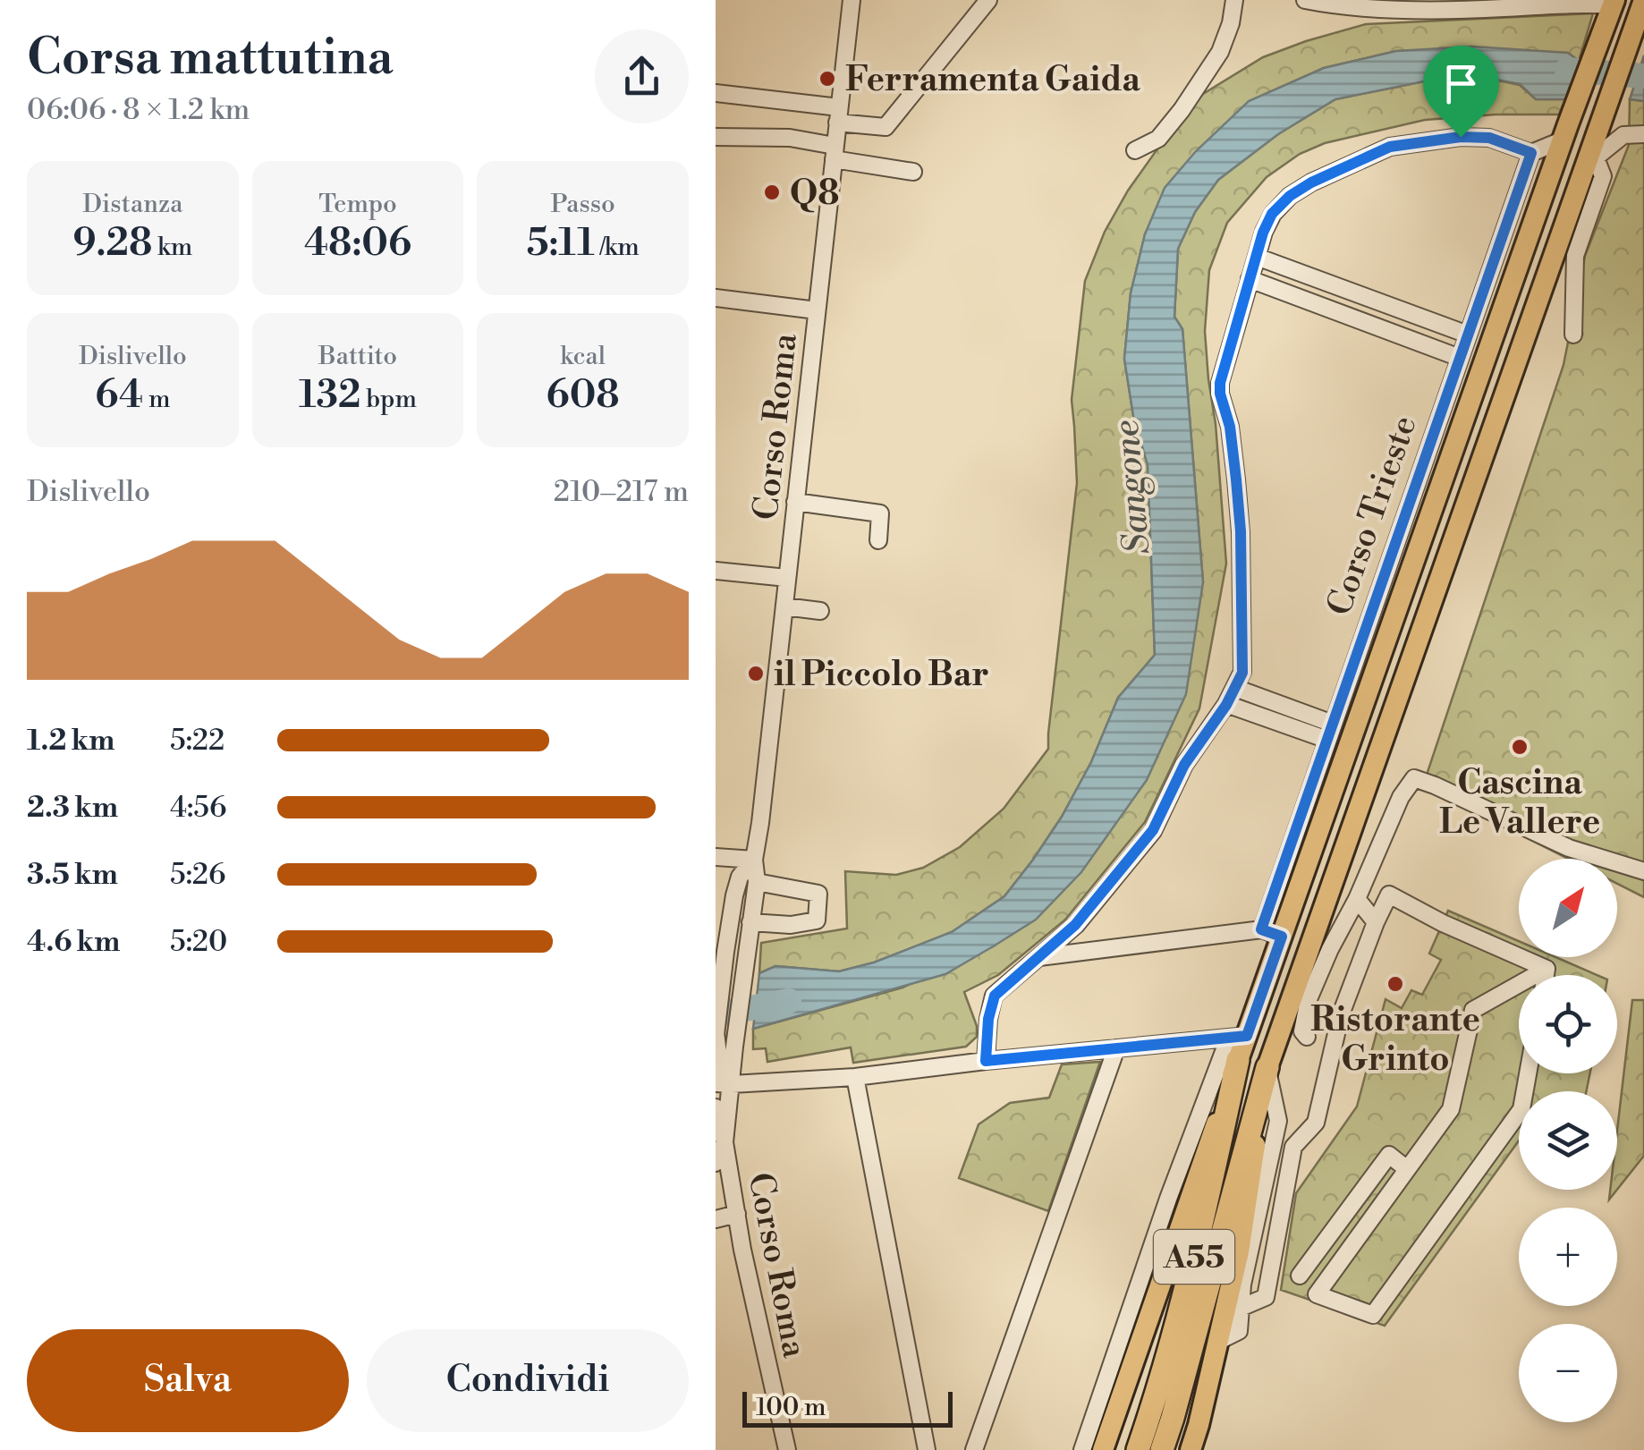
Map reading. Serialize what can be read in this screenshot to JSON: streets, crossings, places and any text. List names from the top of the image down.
{
  "streets": {
    "highway": ["A55"],
    "main road": ["Corso Trieste"],
    "street": ["Corso Roma"]
  },
  "crossings": [
    ["Corso Trieste", "A55"]
  ],
  "water": ["Sangone"],
  "places": [
    "Ferramenta Gaida",
    "Q8",
    "il Piccolo Bar",
    "Cascina Le Vallere",
    "Ristorante Grinto"
  ],
  "scale_bar": "100 m",
  "north": "top right",
  "page": {
    "heading": ["Corsa mattutina", "06:06 · 8 × 1.2 km"],
    "stats": [
      ["Distanza", "9.28 km"],
      ["Tempo", "48:06"],
      ["Passo", "5:11 /km"],
      ["Dislivello", "64 m"],
      ["Battito", "132 bpm"],
      ["kcal", "608"]
    ],
    "chart": ["Dislivello", "210–217 m"],
    "list": [
      {
        "name": "1.2 km",
        "note": "5:22"
      },
      {
        "name": "2.3 km",
        "note": "4:56"
      },
      {
        "name": "3.5 km",
        "note": "5:26"
      },
      {
        "name": "4.6 km",
        "note": "5:20"
      }
    ],
    "map_buttons": ["+", "−"],
    "buttons": ["Salva", "Condividi"],
    "scale": "100 m"
  }
}
